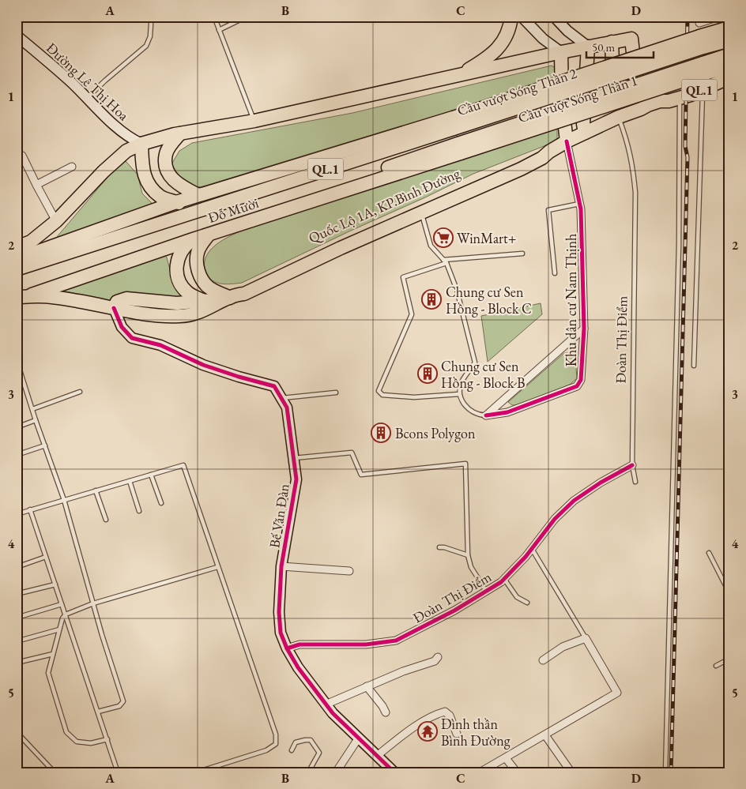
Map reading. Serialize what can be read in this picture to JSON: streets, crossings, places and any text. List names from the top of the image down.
{
  "streets": {
    "highway": [
      "QL.1",
      "Cầu vượt Sóng Thần 2",
      "Cầu vượt Sóng Thần 1",
      "Quốc Lộ 1A, KP.Bình Đường",
      "Đỗ Mười"
    ],
    "street": [
      "Đường Lê Thị Hoa",
      "Khu dân cư Nam Thịnh",
      "Đoàn Thị Điểm",
      "Bế Văn Đàn"
    ]
  },
  "crossings": [
    ["QL.1", "Cầu vượt Sóng Thần 2"],
    ["QL.1", "Cầu vượt Sóng Thần 1"],
    ["QL.1", "Khu dân cư Nam Thịnh"],
    ["QL.1", "Đoàn Thị Điểm"],
    ["Cầu vượt Sóng Thần 2", "Đỗ Mười"],
    ["Cầu vượt Sóng Thần 1", "Đỗ Mười"],
    ["Đoàn Thị Điểm", "Bế Văn Đàn"]
  ],
  "places": {
    "supermarket": ["WinMart+"],
    "building": ["Chung cư Sen Hồng - Block C", "Chung cư Sen Hồng - Block B", "Bcons Polygon"],
    "temple": ["Đình thần Bình Đường"]
  },
  "scale_bar": "50 m",
  "grid": {
    "columns": [
      "A",
      "B",
      "C",
      "D"
    ],
    "rows": [
      "1",
      "2",
      "3",
      "4",
      "5"
    ]
  }
}
